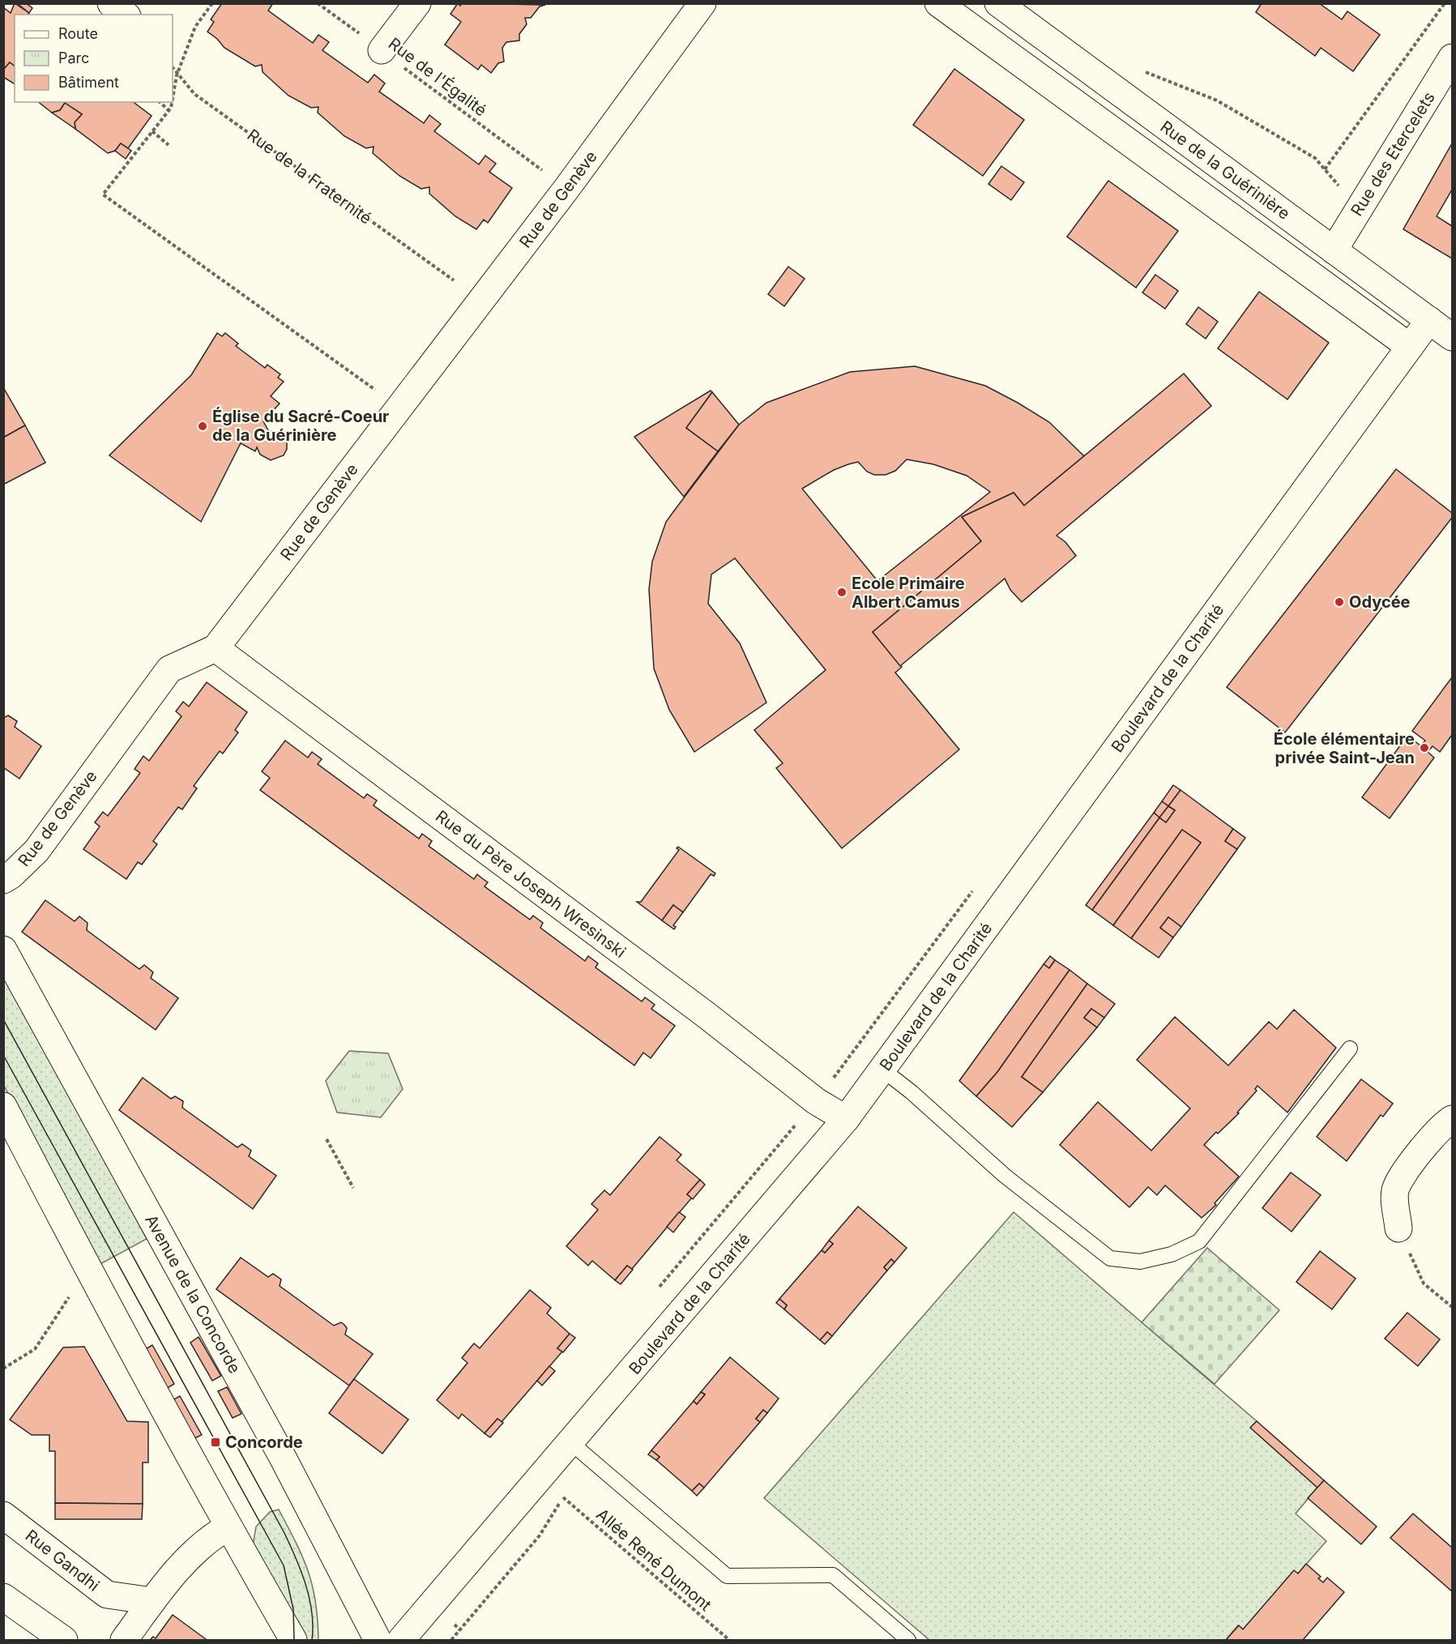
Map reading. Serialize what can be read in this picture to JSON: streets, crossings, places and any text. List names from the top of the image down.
{
  "streets": {
    "street": [
      "Rue des Etercelets",
      "Rue de la Guérinière",
      "Rue de Genève",
      "Boulevard de la Charité",
      "Rue du Père Joseph Wresinski",
      "Avenue de la Concorde",
      "Rue Gandhi"
    ],
    "path": ["Rue de l'Égalité", "Rue de la Fraternité", "Allée René Dumont"]
  },
  "crossings": [
    ["Rue des Etercelets", "Rue de la Guérinière"],
    ["Rue de la Guérinière", "Boulevard de la Charité"],
    ["Rue de Genève", "Rue du Père Joseph Wresinski"],
    ["Boulevard de la Charité", "Rue du Père Joseph Wresinski"]
  ],
  "places": {
    "other": [
      "Église du Sacré-Coeur de la Guérinière",
      "Ecole Primaire Albert Camus",
      "Odycée",
      "École élémentaire privée Saint-Jean"
    ],
    "transit": ["Concorde"]
  },
  "legend": ["Route", "Parc", "Bâtiment"]
}
